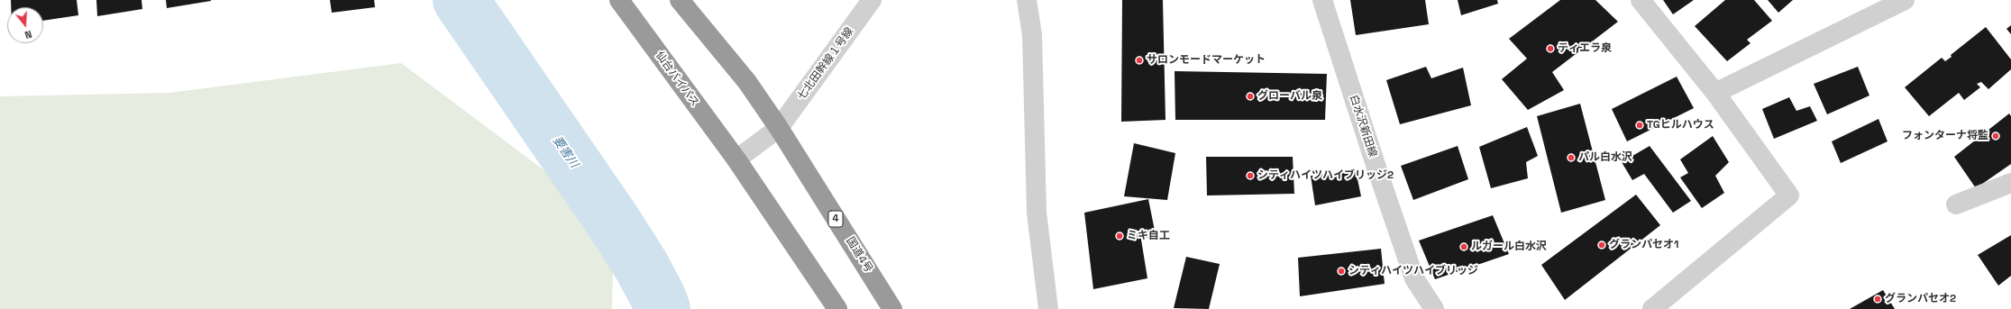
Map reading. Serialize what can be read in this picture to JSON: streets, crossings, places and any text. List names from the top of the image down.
{
  "streets": {
    "highway": ["仙台バイパス", "4", "国道4号"],
    "street": ["七北田幹線１号線", "白水沢新田線"]
  },
  "crossings": [
    ["七北田幹線１号線", "仙台バイパス"],
    ["七北田幹線１号線", "4"],
    ["七北田幹線１号線", "国道4号"],
    ["4", "国道4号"]
  ],
  "water": ["要害川"],
  "places": [
    "ティエラ泉",
    "サロンモードマーケット",
    "グローバル泉",
    "TGヒルハウス",
    "フォンターナ将監",
    "パル白水沢",
    "シティハイツハイブリッジ2",
    "ミキ自工",
    "グランパセオ1",
    "ルガール白水沢",
    "シティハイツハイブリッジ",
    "グランパセオ2"
  ],
  "north": "bottom"
}
